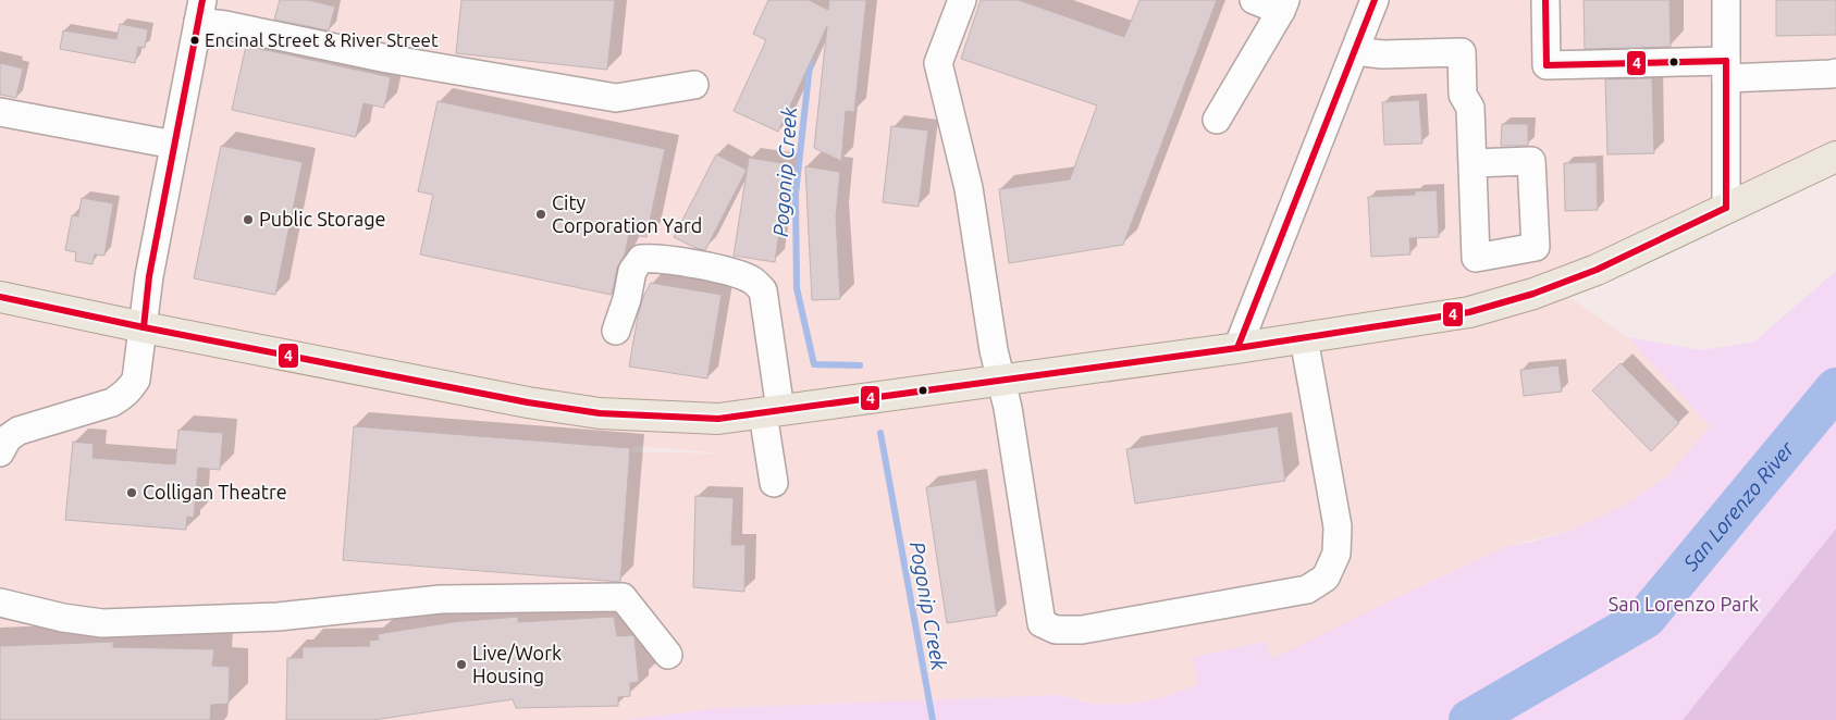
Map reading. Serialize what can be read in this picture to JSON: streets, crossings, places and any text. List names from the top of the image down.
{
  "water": ["Pogonip Creek", "San Lorenzo River"],
  "parks": ["San Lorenzo Park"],
  "places": [
    "Encinal Street & River Street",
    "City Corporation Yard",
    "Public Storage",
    "Colligan Theatre",
    "Live/Work Housing"
  ],
  "lines": ["transit line 4"]
}
